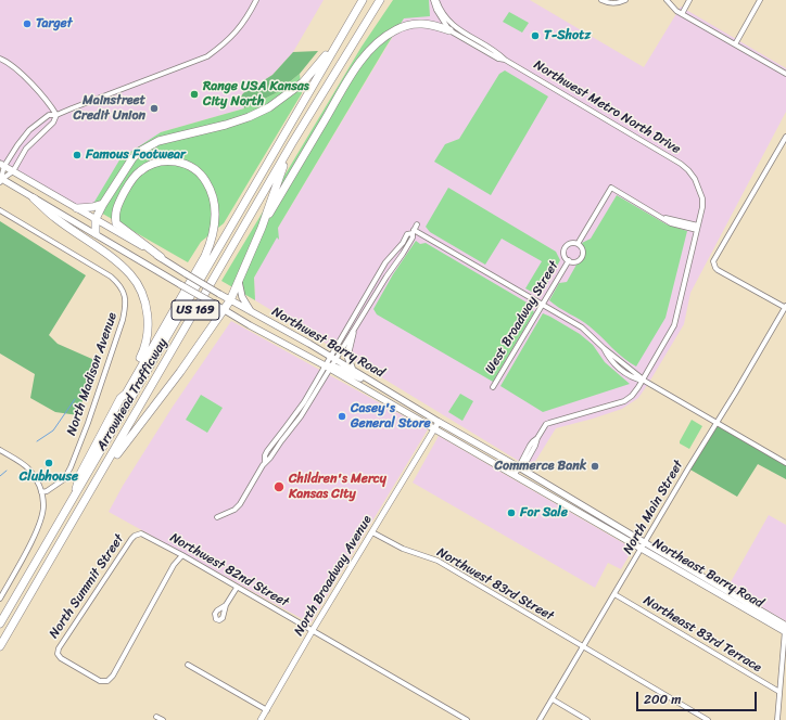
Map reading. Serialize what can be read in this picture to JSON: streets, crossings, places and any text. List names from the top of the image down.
{
  "streets": {
    "highway": ["US 169", "Arrowhead Trafficway"],
    "main road": ["Northwest Barry Road", "Northeast Barry Road"],
    "street": [
      "Northwest Metro North Drive",
      "West Broadway Street",
      "North Madison Avenue",
      "North Main Street",
      "Northwest 82nd Street",
      "North Broadway Avenue",
      "Northwest 83rd Street",
      "North Summit Street",
      "Northeast 83rd Terrace"
    ]
  },
  "crossings": [
    ["Northwest Barry Road", "North Main Street"],
    ["Northwest Barry Road", "Northeast Barry Road"],
    ["Northwest Barry Road", "North Broadway Avenue"],
    ["North Main Street", "Northeast Barry Road"],
    ["North Main Street", "Northwest 83rd Street"],
    ["North Main Street", "Northeast 83rd Terrace"],
    ["Northwest 82nd Street", "North Broadway Avenue"],
    ["Northwest 82nd Street", "North Summit Street"],
    ["North Broadway Avenue", "Northwest 83rd Street"]
  ],
  "places": [
    "Target",
    "T-Shotz",
    "Range USA Kansas City North",
    "Mainstreet Credit Union",
    "Famous Footwear",
    "Casey's General Store",
    "Clubhouse",
    "Commerce Bank",
    "Children's Mercy Kansas City",
    "For Sale"
  ],
  "scale_bar": "200 m"
}
